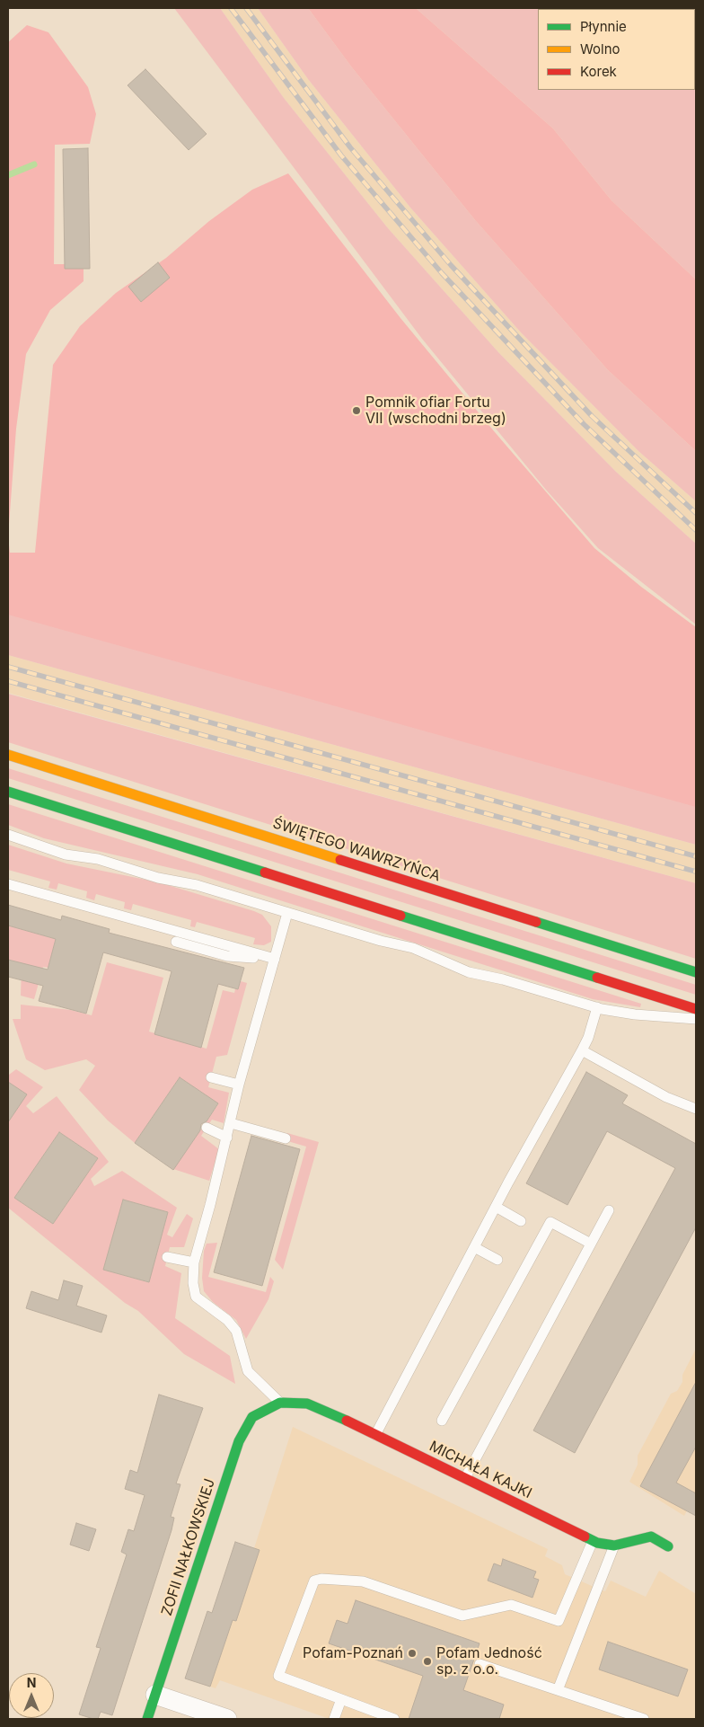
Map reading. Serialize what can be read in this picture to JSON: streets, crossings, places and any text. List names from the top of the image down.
{
  "streets": {
    "main road": ["ŚWIĘTEGO WAWRZYŃCA", "MICHAŁA KAJKI", "ZOFII NAŁKOWSKIEJ"]
  },
  "crossings": [
    ["MICHAŁA KAJKI", "ZOFII NAŁKOWSKIEJ"]
  ],
  "places": ["Pomnik ofiar Fortu VII (wschodni brzeg)", "Pofam-Poznań", "Pofam Jedność sp. z o.o."],
  "legend": ["Płynnie", "Wolno", "Korek"],
  "north": "top"
}
